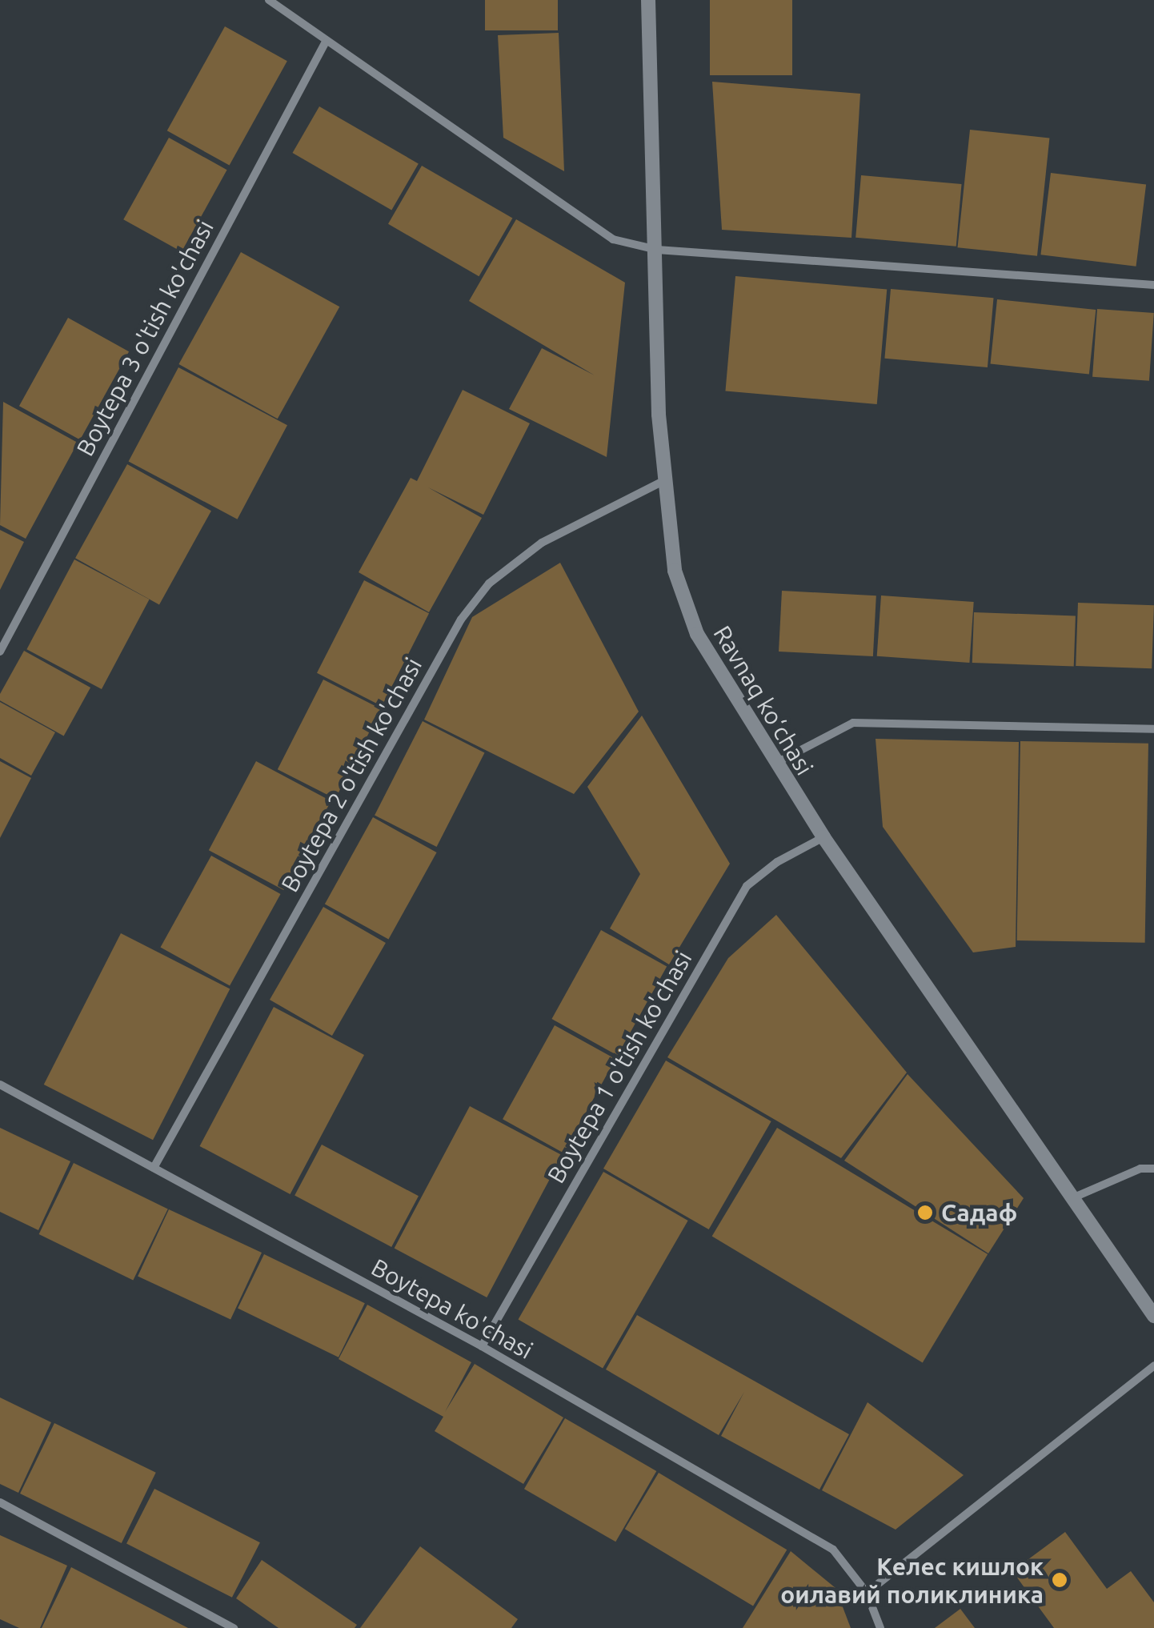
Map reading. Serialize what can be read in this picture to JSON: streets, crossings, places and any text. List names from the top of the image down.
{
  "streets": {
    "street": [
      "Boytepa 3 o'tish ko'chasi",
      "Ravnaq ko‘chasi",
      "Boytepa 2 o'tish ko'chasi",
      "Boytepa 1 o'tish ko'chasi",
      "Boytepa ko'chasi"
    ]
  },
  "crossings": [
    ["Ravnaq ko‘chasi", "Boytepa 2 o'tish ko'chasi"],
    ["Ravnaq ko‘chasi", "Boytepa 1 o'tish ko'chasi"],
    ["Boytepa 2 o'tish ko'chasi", "Boytepa ko'chasi"],
    ["Boytepa 1 o'tish ko'chasi", "Boytepa ko'chasi"]
  ],
  "places": ["Садаф", "Келес кишлок оилавий поликлиника"]
}
